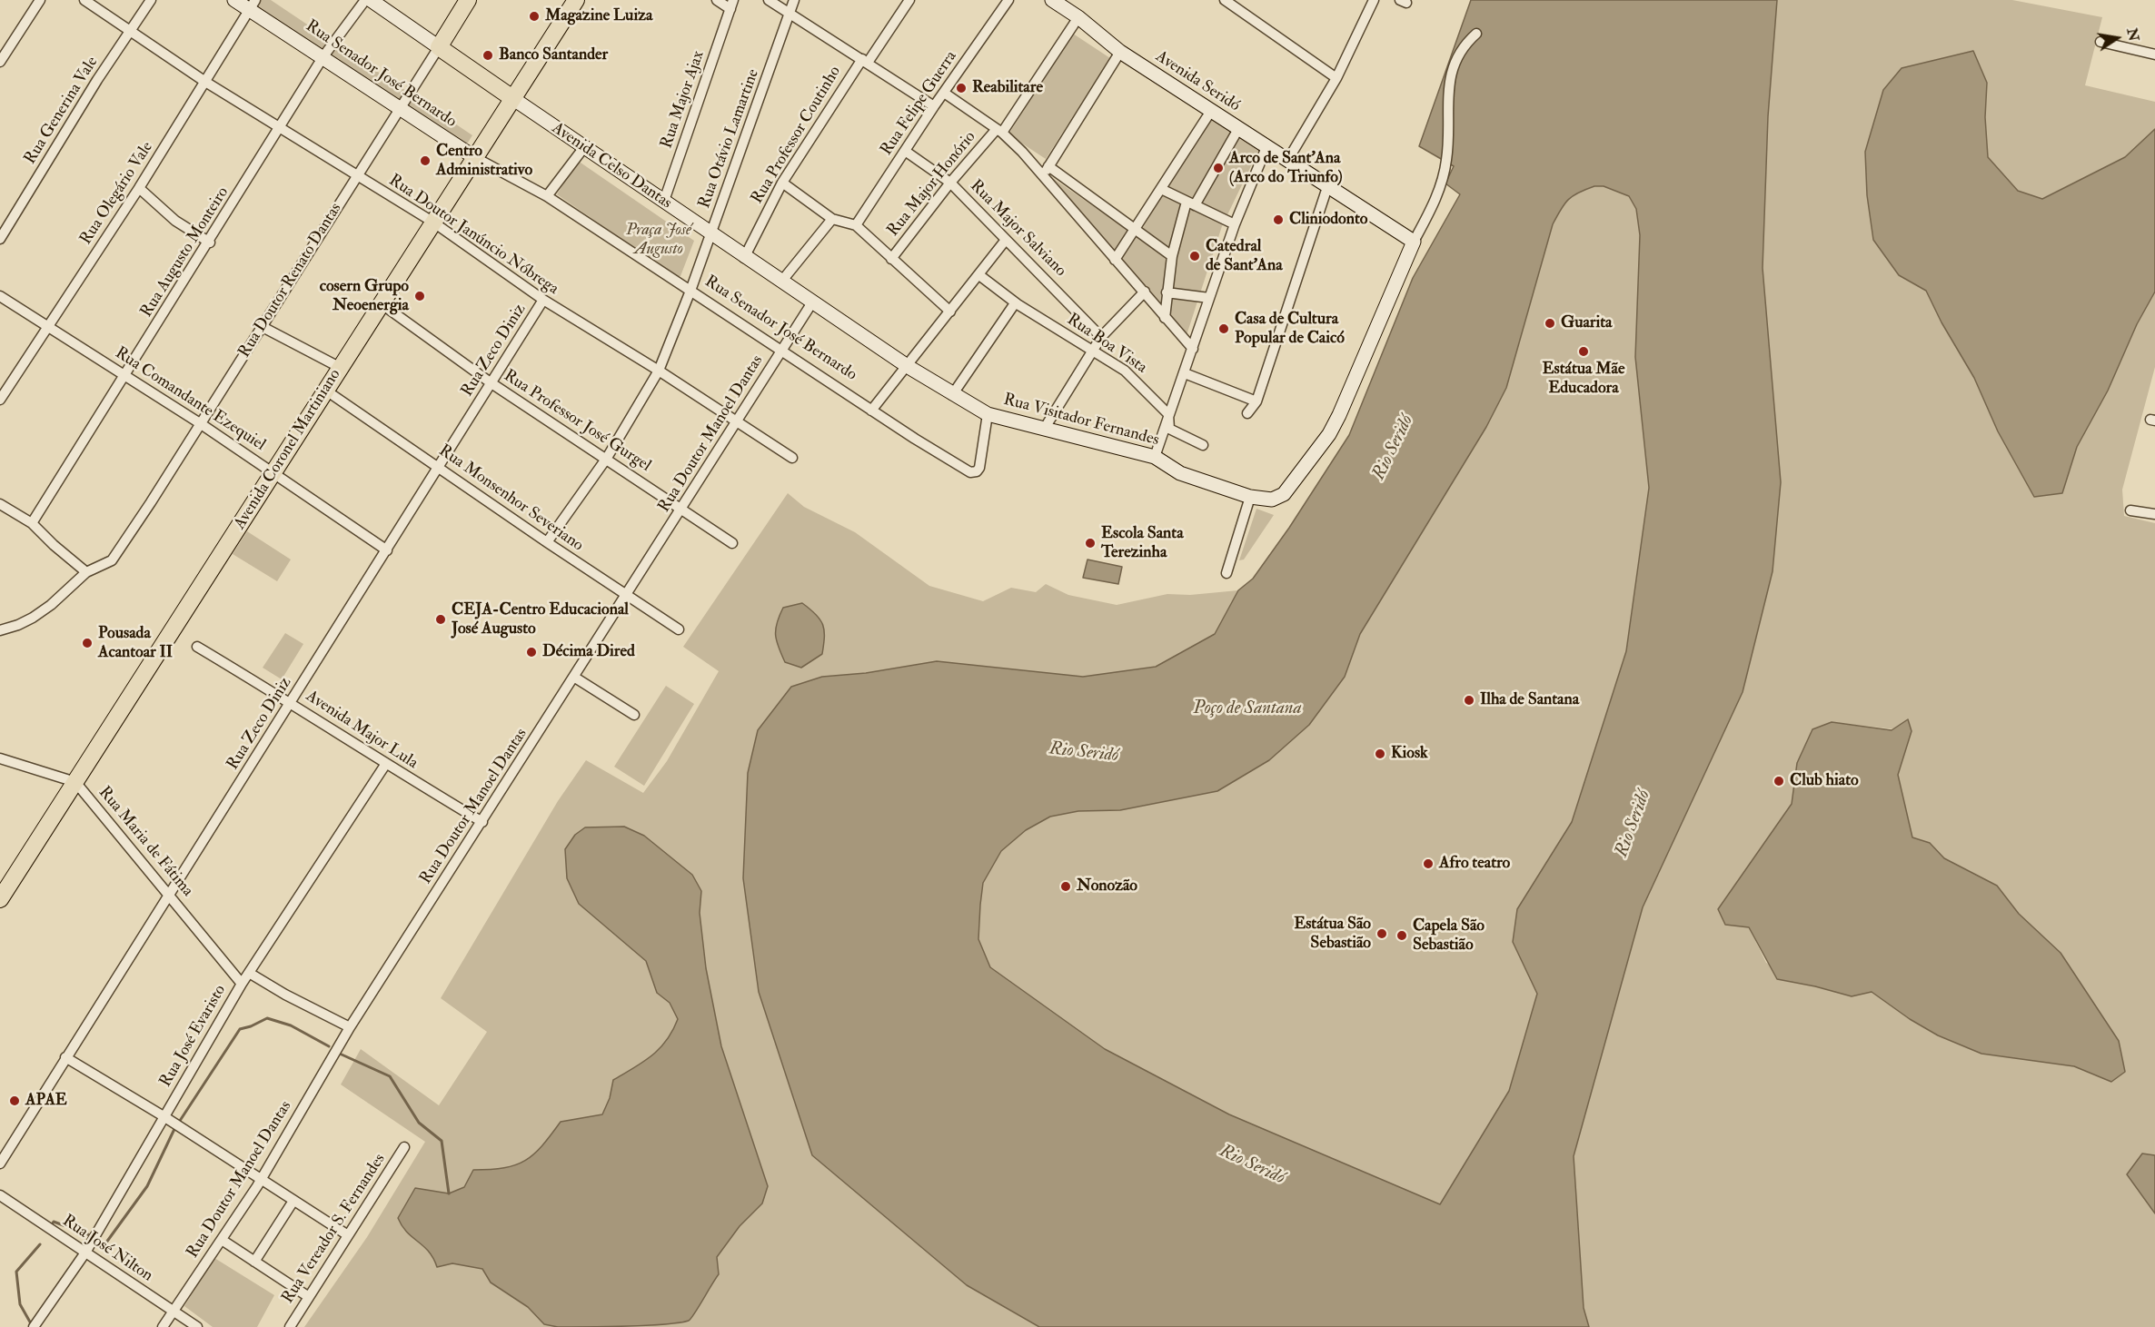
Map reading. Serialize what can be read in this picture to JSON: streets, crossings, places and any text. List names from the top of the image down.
{
  "streets": {
    "main road": [
      "Rua Senador José Bernardo",
      "Avenida Seridó",
      "Avenida Celso Dantas",
      "Rua Doutor Renato Dantas",
      "Rua Visitador Fernandes",
      "Avenida Coronel Martiniano"
    ],
    "street": [
      "Rua Major Ajax",
      "Rua Felipe Guerra",
      "Rua Generina Vale",
      "Rua Professor Coutinho",
      "Rua Otávio Lamartine",
      "Rua Major Honório",
      "Rua Olegário Vale",
      "Rua Major Salviano",
      "Rua Doutor Janúncio Nóbrega",
      "Rua Augusto Monteiro",
      "Rua Boa Vista",
      "Rua Zeco Diniz",
      "Rua Comandante Ezequiel",
      "Rua Professor José Gurgel",
      "Rua Doutor Manoel Dantas",
      "Rua Monsenhor Severiano",
      "Avenida Major Lula",
      "Rua Maria de Fátima",
      "Rua José Evaristo",
      "Rua Vereador S. Fernandes",
      "Rua José Nilton"
    ]
  },
  "crossings": [
    ["Rua Senador José Bernardo", "Rua Otávio Lamartine"],
    ["Rua Senador José Bernardo", "Rua Olegário Vale"],
    ["Rua Senador José Bernardo", "Rua Augusto Monteiro"],
    ["Rua Senador José Bernardo", "Rua Doutor Renato Dantas"],
    ["Rua Senador José Bernardo", "Rua Visitador Fernandes"],
    ["Rua Senador José Bernardo", "Rua Doutor Manoel Dantas"],
    ["Rua Senador José Bernardo", "Avenida Coronel Martiniano"],
    ["Avenida Seridó", "Rua Major Honório"],
    ["Rua Major Ajax", "Avenida Celso Dantas"],
    ["Rua Felipe Guerra", "Rua Major Salviano"],
    ["Rua Generina Vale", "Rua Doutor Janúncio Nóbrega"],
    ["Rua Professor Coutinho", "Avenida Celso Dantas"],
    ["Rua Otávio Lamartine", "Avenida Celso Dantas"],
    ["Rua Otávio Lamartine", "Rua Doutor Janúncio Nóbrega"],
    ["Rua Otávio Lamartine", "Rua Professor José Gurgel"],
    ["Rua Otávio Lamartine", "Rua Monsenhor Severiano"],
    ["Avenida Celso Dantas", "Rua Doutor Renato Dantas"],
    ["Avenida Celso Dantas", "Rua Visitador Fernandes"],
    ["Avenida Celso Dantas", "Rua Doutor Manoel Dantas"],
    ["Avenida Celso Dantas", "Avenida Coronel Martiniano"],
    ["Rua Major Honório", "Rua Major Salviano"],
    ["Rua Olegário Vale", "Rua Doutor Janúncio Nóbrega"],
    ["Rua Olegário Vale", "Rua Comandante Ezequiel"],
    ["Rua Doutor Janúncio Nóbrega", "Rua Augusto Monteiro"],
    ["Rua Doutor Janúncio Nóbrega", "Rua Doutor Renato Dantas"],
    ["Rua Doutor Janúncio Nóbrega", "Rua Zeco Diniz"],
    ["Rua Doutor Janúncio Nóbrega", "Rua Doutor Manoel Dantas"],
    ["Rua Doutor Janúncio Nóbrega", "Avenida Coronel Martiniano"],
    ["Rua Augusto Monteiro", "Rua Comandante Ezequiel"],
    ["Rua Doutor Renato Dantas", "Rua Comandante Ezequiel"],
    ["Rua Zeco Diniz", "Rua Comandante Ezequiel"],
    ["Rua Zeco Diniz", "Rua Professor José Gurgel"],
    ["Rua Zeco Diniz", "Rua Monsenhor Severiano"],
    ["Rua Zeco Diniz", "Avenida Major Lula"],
    ["Rua Zeco Diniz", "Rua Maria de Fátima"],
    ["Rua Comandante Ezequiel", "Avenida Coronel Martiniano"],
    ["Rua Professor José Gurgel", "Rua Doutor Manoel Dantas"],
    ["Rua Professor José Gurgel", "Avenida Coronel Martiniano"],
    ["Rua Doutor Manoel Dantas", "Rua Monsenhor Severiano"],
    ["Rua Doutor Manoel Dantas", "Avenida Major Lula"],
    ["Rua Doutor Manoel Dantas", "Rua José Nilton"],
    ["Avenida Coronel Martiniano", "Rua Monsenhor Severiano"],
    ["Avenida Coronel Martiniano", "Rua Maria de Fátima"],
    ["Avenida Major Lula", "Rua José Evaristo"],
    ["Rua Maria de Fátima", "Rua José Evaristo"],
    ["Rua José Evaristo", "Rua José Nilton"]
  ],
  "water": ["Rio Seridó", "Poço de Santana"],
  "parks": ["Praça José Augusto"],
  "places": [
    "Magazine Luiza",
    "Banco Santander",
    "Reabilitare",
    "Centro Administrativo",
    "Arco de Sant'Ana (Arco do Triunfo)",
    "Cliniodonto",
    "Catedral de Sant'Ana",
    "cosern Grupo Neoenergia",
    "Guarita",
    "Casa de Cultura Popular de Caicó",
    "Estátua Mãe Educadora",
    "Escola Santa Terezinha",
    "CEJA-Centro Educacional José Augusto",
    "Pousada Acantoar II",
    "Décima Dired",
    "Ilha de Santana",
    "Kiosk",
    "Club hiato",
    "Afro teatro",
    "Nonozão",
    "Estátua São Sebastião",
    "Capela São Sebastião",
    "APAE"
  ],
  "north": "right"
}
